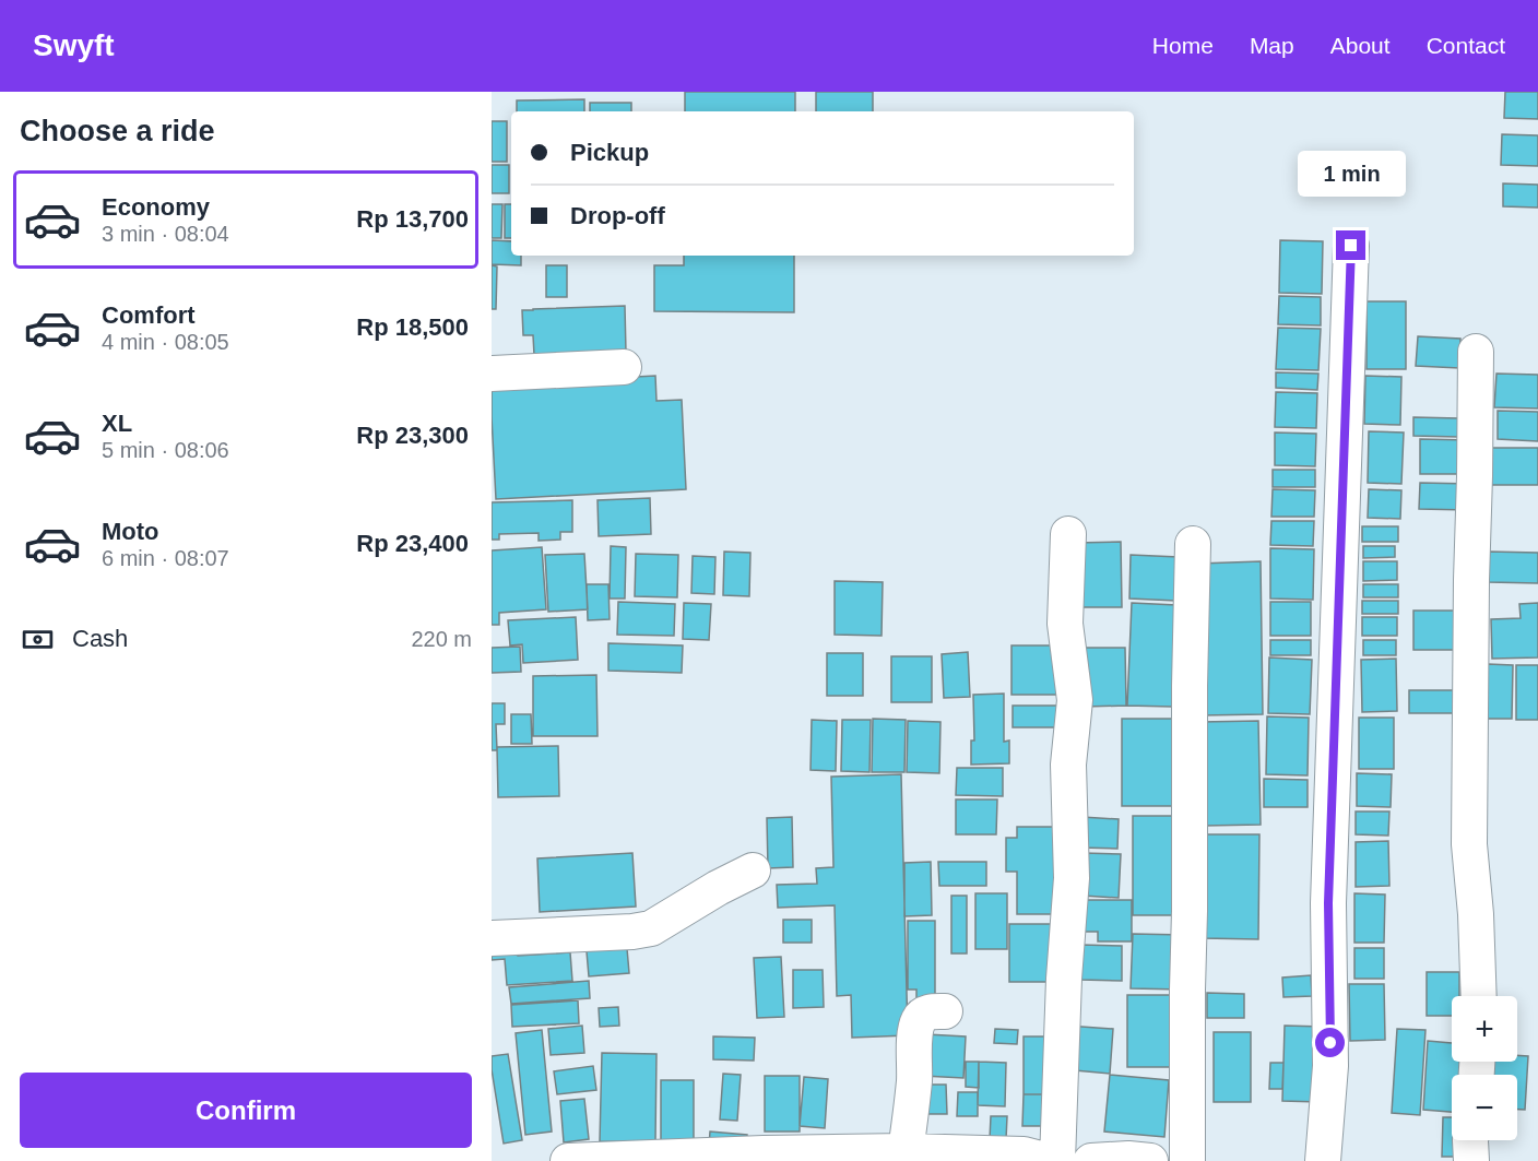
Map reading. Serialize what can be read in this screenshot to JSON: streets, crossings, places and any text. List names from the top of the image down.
{
  "page": {
    "header": "Swyft",
    "nav": [
      "Home",
      "Map",
      "About",
      "Contact"
    ],
    "heading": "Choose a ride",
    "banner": ["Pickup", "Drop-off"],
    "bubble": "1 min",
    "list": [
      {
        "name": "Economy",
        "note": "3 min · 08:04",
        "value": "Rp 13,700"
      },
      {
        "name": "Comfort",
        "note": "4 min · 08:05",
        "value": "Rp 18,500"
      },
      {
        "name": "XL",
        "note": "5 min · 08:06",
        "value": "Rp 23,300"
      },
      {
        "name": "Moto",
        "note": "6 min · 08:07",
        "value": "Rp 23,400"
      }
    ],
    "pay": ["Cash", "220 m"],
    "map_buttons": ["+", "−"],
    "buttons": "Confirm"
  }
}
